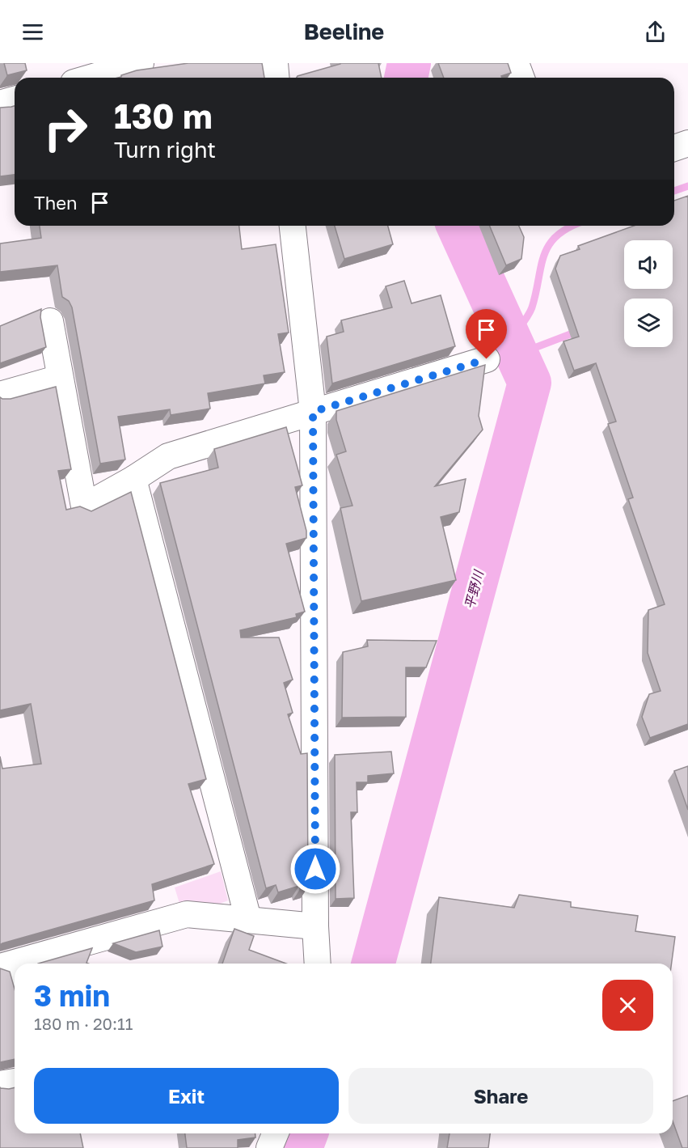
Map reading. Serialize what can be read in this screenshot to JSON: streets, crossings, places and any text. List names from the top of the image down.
{
  "water": ["平野川"],
  "page": {
    "header": "Beeline",
    "turn": ["130 m", "Turn right"],
    "then": "Then",
    "heading": ["3 min", "180 m · 20:11"],
    "buttons": ["Exit", "Share"]
  }
}
